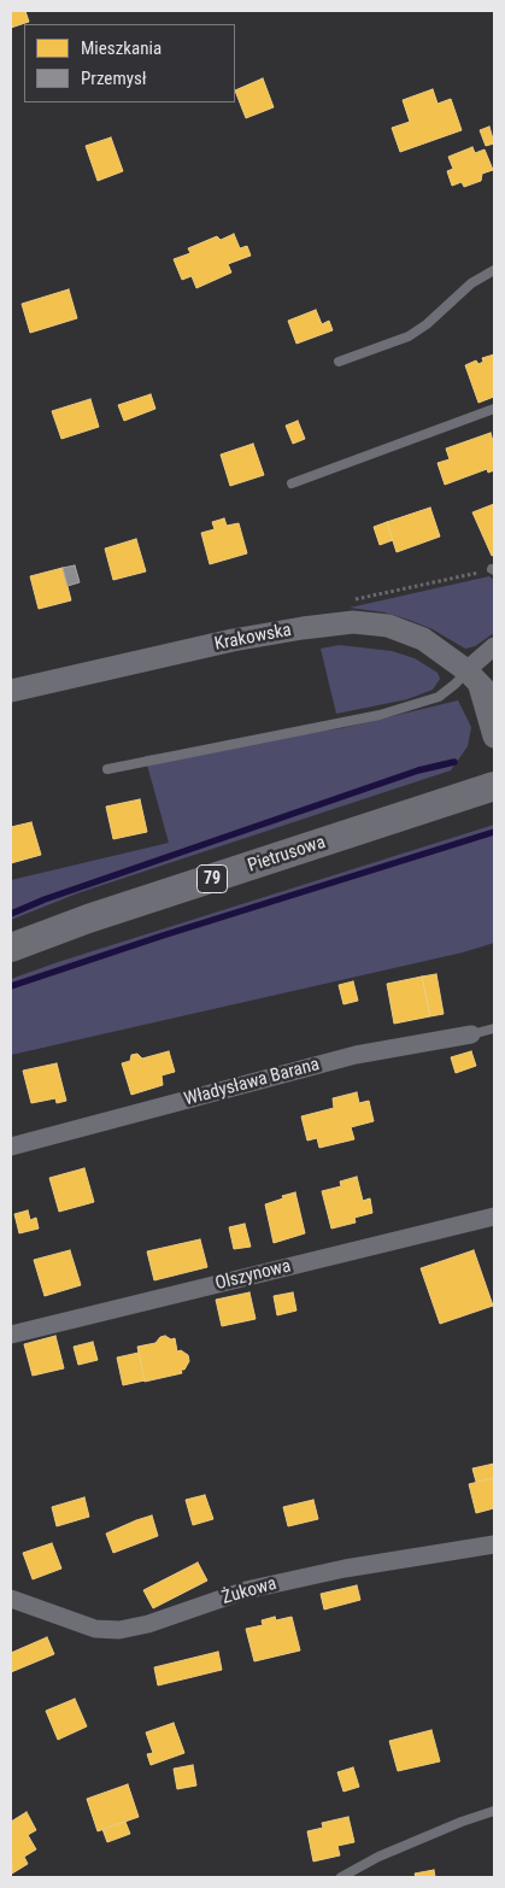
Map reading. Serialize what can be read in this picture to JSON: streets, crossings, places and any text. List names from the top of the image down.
{
  "streets": {
    "main road": ["Pietrusowa", "79"],
    "street": [
      "Krakowska",
      "Władysława Barana",
      "Olszynowa",
      "Żukowa"
    ]
  },
  "legend": ["Mieszkania", "Przemysł"]
}
